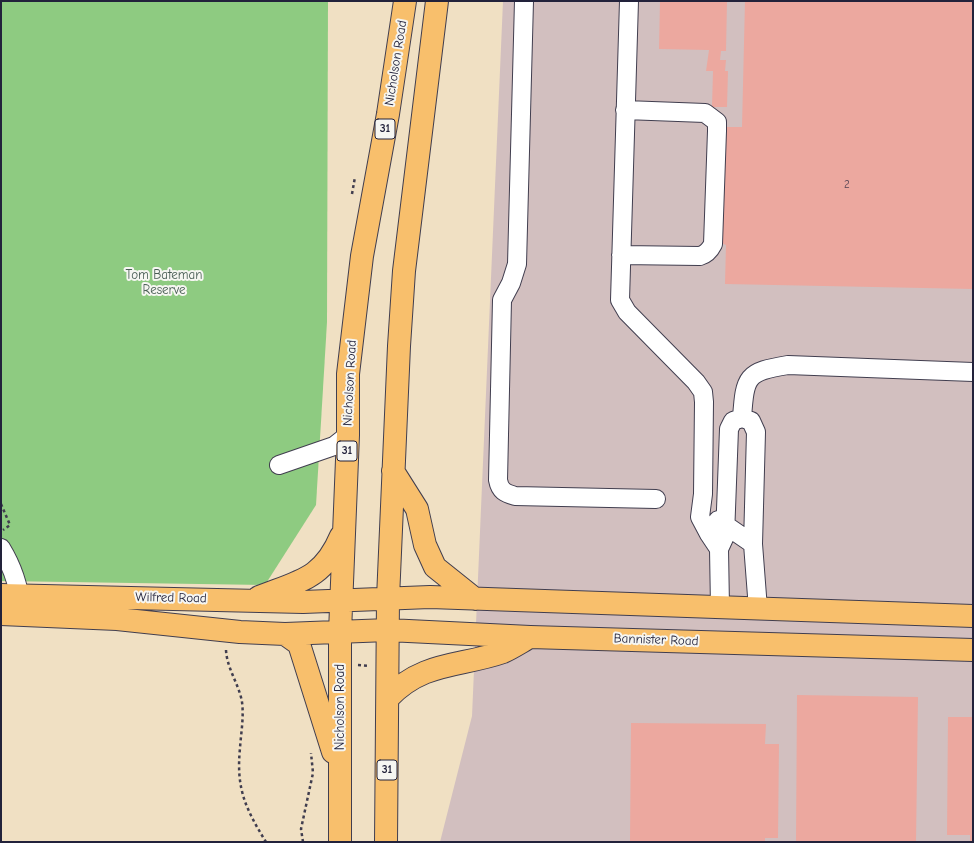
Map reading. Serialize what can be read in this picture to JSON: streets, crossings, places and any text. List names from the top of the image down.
{
  "streets": {
    "main road": [
      "Nicholson Road",
      "31",
      "Wilfred Road",
      "Bannister Road"
    ]
  },
  "crossings": [
    ["Nicholson Road", "Wilfred Road"],
    ["Nicholson Road", "Bannister Road"],
    ["31", "Bannister Road"],
    ["Wilfred Road", "Bannister Road"]
  ],
  "parks": ["Tom Bateman Reserve"],
  "house_numbers": ["2"]
}
